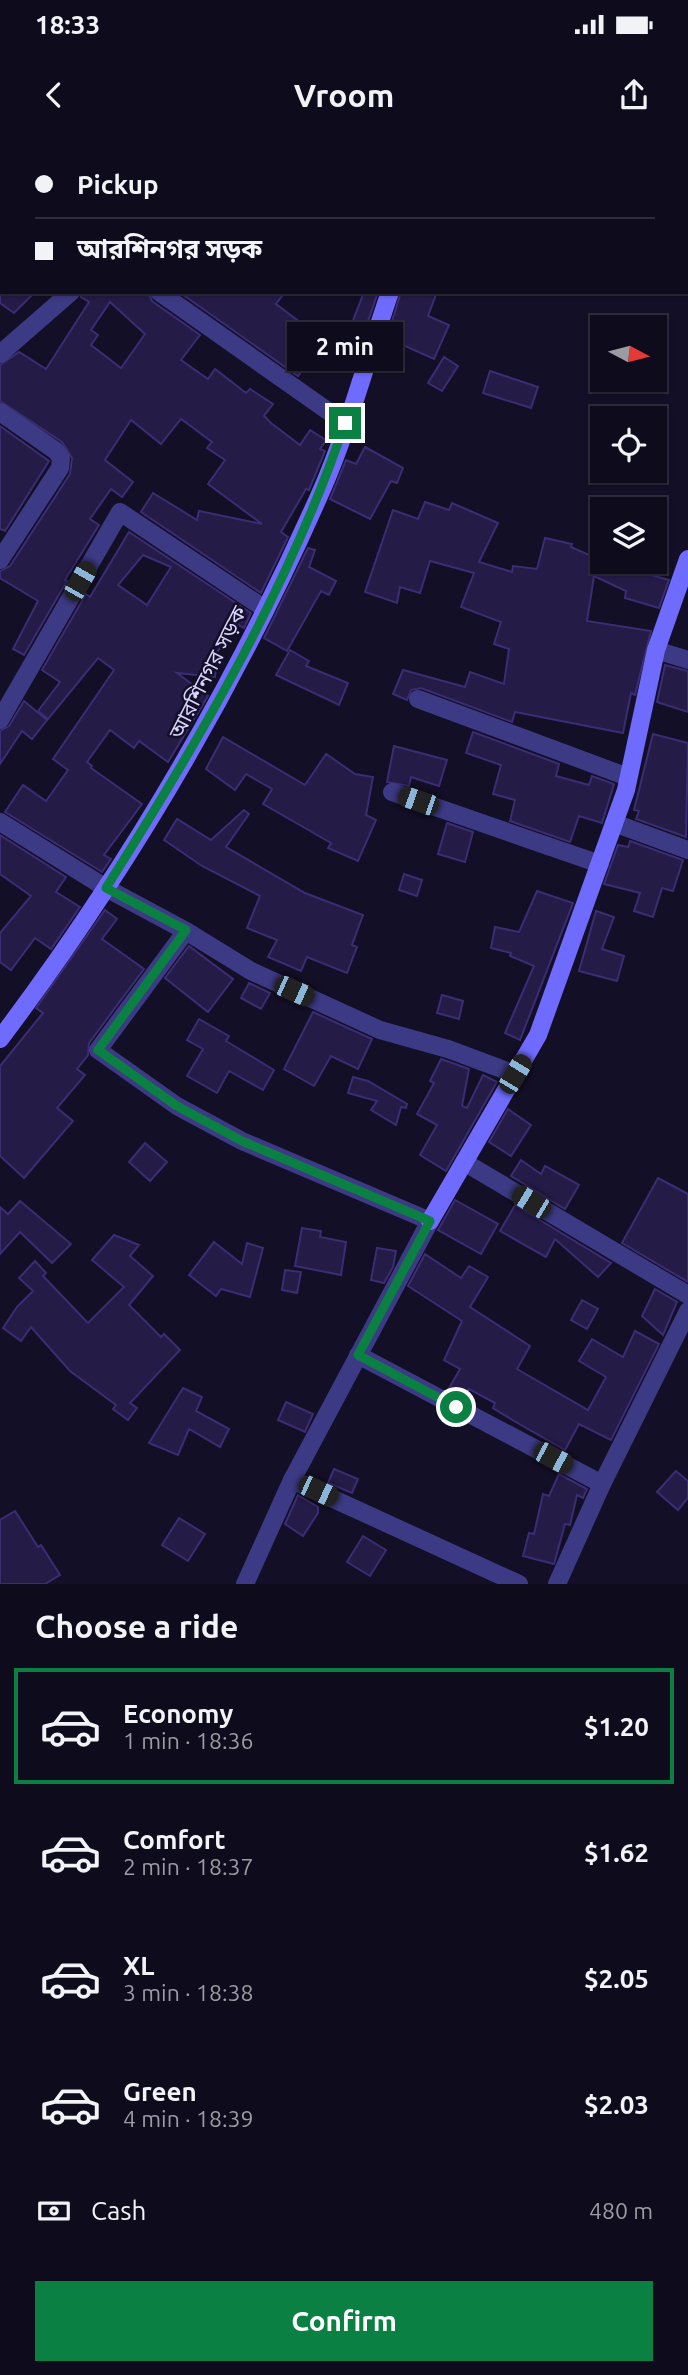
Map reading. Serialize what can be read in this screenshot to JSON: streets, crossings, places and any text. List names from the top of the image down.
{
  "streets": {
    "street": ["আরশিনগর সড়ক"]
  },
  "north": "right",
  "page": {
    "status": "18:33",
    "header": "Vroom",
    "banner": ["Pickup", "আরশিনগর সড়ক"],
    "bubble": "2 min",
    "heading": "Choose a ride",
    "list": [
      {
        "name": "Economy",
        "note": "1 min · 18:36",
        "value": "$1.20"
      },
      {
        "name": "Comfort",
        "note": "2 min · 18:37",
        "value": "$1.62"
      },
      {
        "name": "XL",
        "note": "3 min · 18:38",
        "value": "$2.05"
      },
      {
        "name": "Green",
        "note": "4 min · 18:39",
        "value": "$2.03"
      }
    ],
    "pay": ["Cash", "480 m"],
    "buttons": "Confirm"
  }
}
